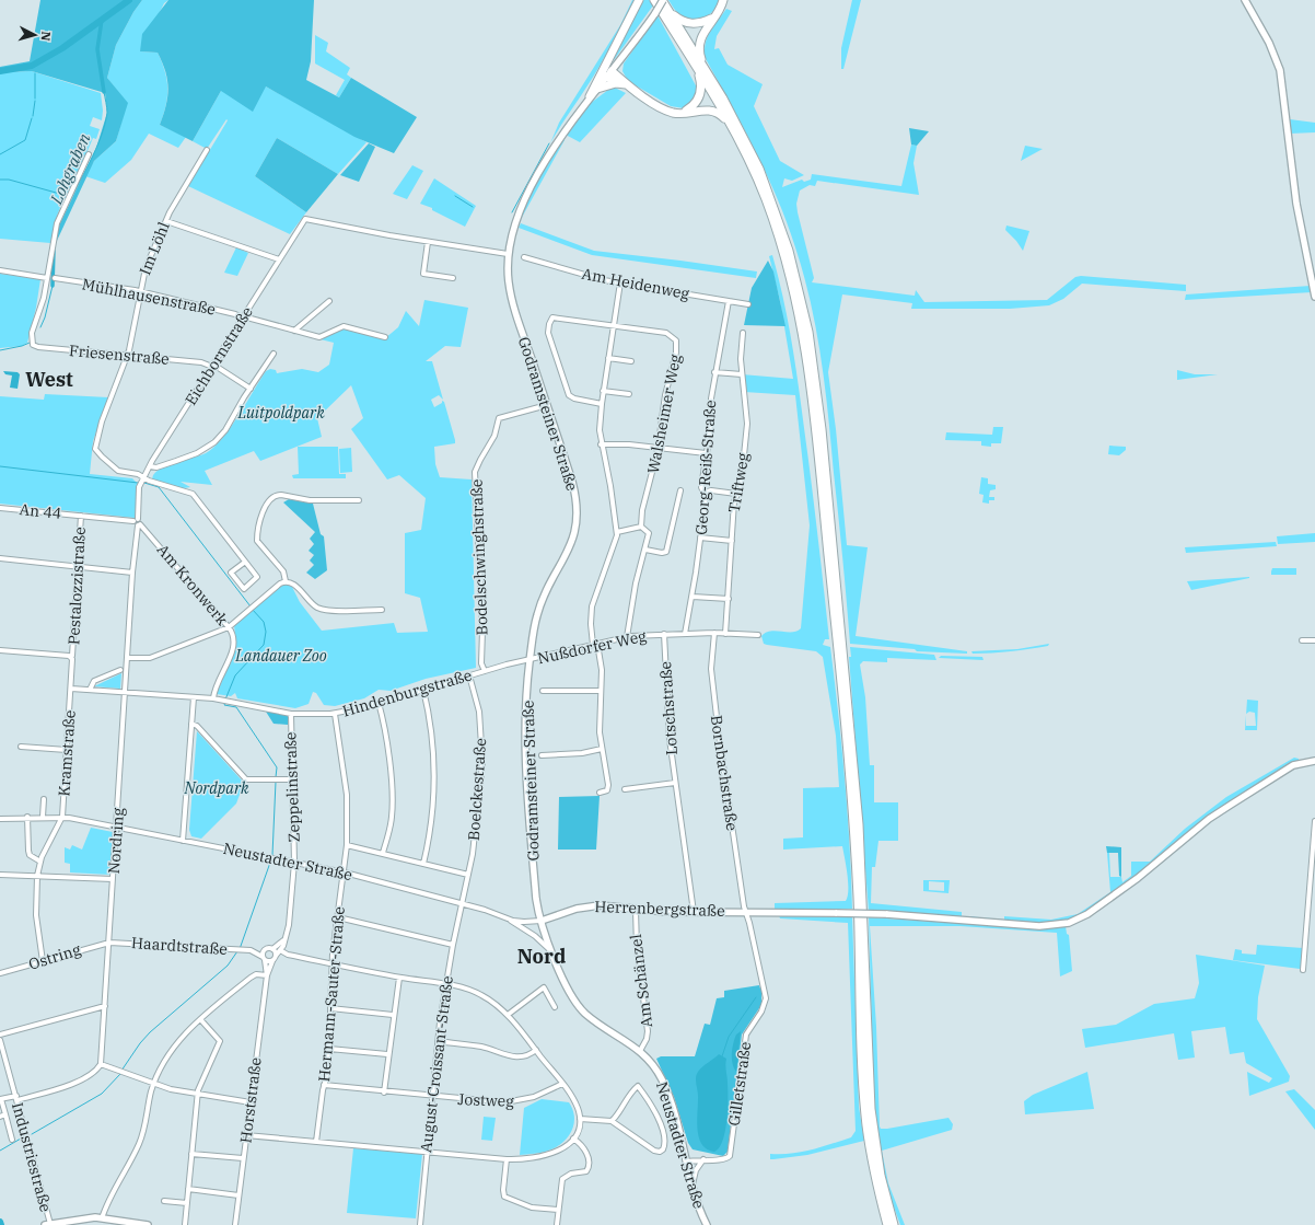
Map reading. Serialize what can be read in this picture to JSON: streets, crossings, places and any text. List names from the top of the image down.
{
  "streets": {
    "street": [
      "Im Löhl",
      "Am Heidenweg",
      "Mühlhausenstraße",
      "Friesenstraße",
      "Eichbornstraße",
      "Godramsteiner Straße",
      "Walsheimer Weg",
      "Georg-Reiß-Straße",
      "Triftweg",
      "An 44",
      "Bodelschwinghstraße",
      "Am Kronwerk",
      "Pestalozzistraße",
      "Nußdorfer Weg",
      "Hindenburgstraße",
      "Lotschstraße",
      "Kramstraße",
      "Bornbachstraße",
      "Zeppelinstraße",
      "Boelckestraße",
      "Nordring",
      "Neustadter Straße",
      "Herrenbergstraße",
      "Haardtstraße",
      "Ostring",
      "Am Schänzel",
      "Hermann-Sauter-Straße",
      "August-Croissant-Straße",
      "Gilletstraße",
      "Horststraße",
      "Jostweg",
      "Industriestraße"
    ]
  },
  "crossings": [
    ["Im Löhl", "Mühlhausenstraße"],
    ["Im Löhl", "Friesenstraße"],
    ["Im Löhl", "Eichbornstraße"],
    ["Am Heidenweg", "Georg-Reiß-Straße"],
    ["Mühlhausenstraße", "Eichbornstraße"],
    ["Friesenstraße", "Eichbornstraße"],
    ["Eichbornstraße", "An 44"],
    ["Godramsteiner Straße", "Bodelschwinghstraße"],
    ["Godramsteiner Straße", "Nußdorfer Weg"],
    ["Godramsteiner Straße", "Hindenburgstraße"],
    ["Godramsteiner Straße", "Neustadter Straße"],
    ["Godramsteiner Straße", "Herrenbergstraße"],
    ["Georg-Reiß-Straße", "Nußdorfer Weg"],
    ["Triftweg", "Nußdorfer Weg"],
    ["An 44", "Pestalozzistraße"],
    ["Bodelschwinghstraße", "Hindenburgstraße"],
    ["Am Kronwerk", "Hindenburgstraße"],
    ["Am Kronwerk", "Nordring"],
    ["Pestalozzistraße", "Hindenburgstraße"],
    ["Pestalozzistraße", "Kramstraße"],
    ["Nußdorfer Weg", "Hindenburgstraße"],
    ["Nußdorfer Weg", "Lotschstraße"],
    ["Nußdorfer Weg", "Bornbachstraße"],
    ["Hindenburgstraße", "Kramstraße"],
    ["Hindenburgstraße", "Zeppelinstraße"],
    ["Hindenburgstraße", "Boelckestraße"],
    ["Hindenburgstraße", "Nordring"],
    ["Hindenburgstraße", "Hermann-Sauter-Straße"],
    ["Lotschstraße", "Herrenbergstraße"],
    ["Kramstraße", "Neustadter Straße"],
    ["Bornbachstraße", "Herrenbergstraße"],
    ["Bornbachstraße", "Gilletstraße"],
    ["Zeppelinstraße", "Neustadter Straße"],
    ["Zeppelinstraße", "Horststraße"],
    ["Boelckestraße", "Neustadter Straße"],
    ["Boelckestraße", "August-Croissant-Straße"],
    ["Nordring", "Neustadter Straße"],
    ["Nordring", "Haardtstraße"],
    ["Nordring", "Ostring"],
    ["Neustadter Straße", "Herrenbergstraße"],
    ["Neustadter Straße", "Am Schänzel"],
    ["Neustadter Straße", "Hermann-Sauter-Straße"],
    ["Neustadter Straße", "August-Croissant-Straße"],
    ["Herrenbergstraße", "Am Schänzel"],
    ["Herrenbergstraße", "Gilletstraße"],
    ["Haardtstraße", "Ostring"],
    ["Haardtstraße", "Horststraße"],
    ["Hermann-Sauter-Straße", "Jostweg"],
    ["August-Croissant-Straße", "Jostweg"]
  ],
  "districts": ["West", "Nord"],
  "water": ["Lohgraben"],
  "parks": ["Luitpoldpark", "Landauer Zoo", "Nordpark"],
  "north": "right"
}
